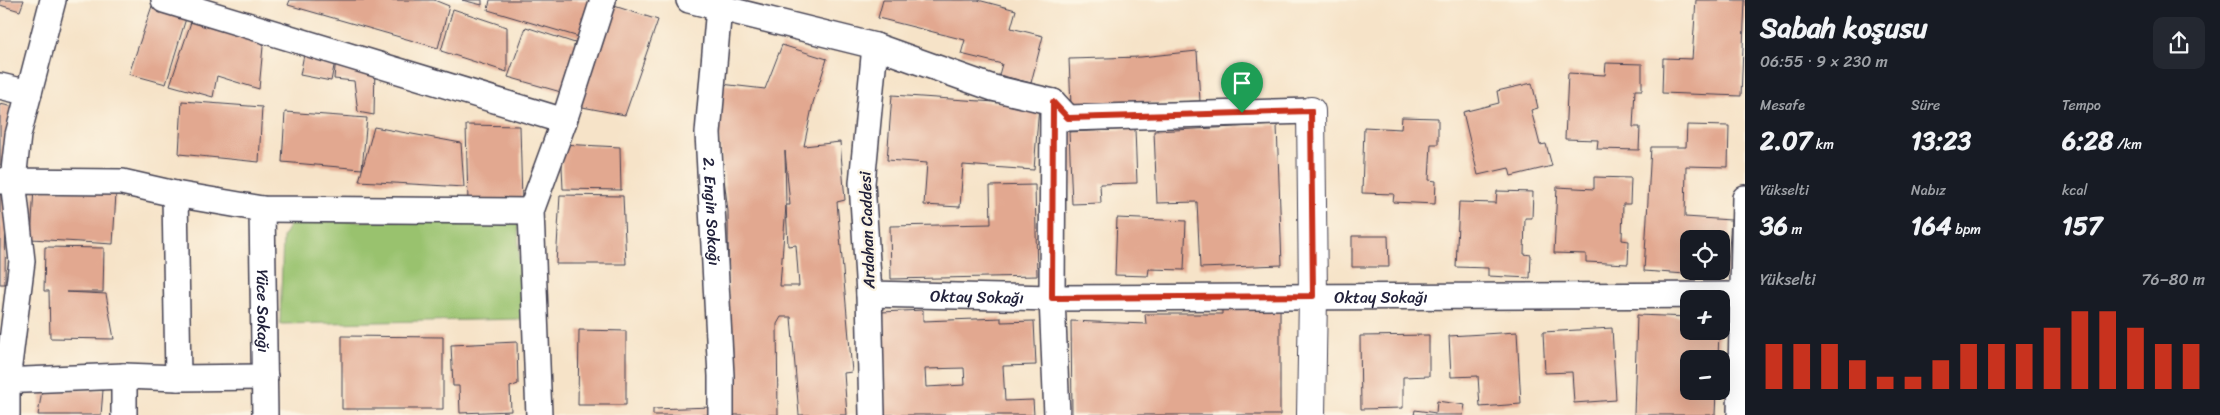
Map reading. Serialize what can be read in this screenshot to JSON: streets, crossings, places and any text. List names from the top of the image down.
{
  "streets": {
    "street": [
      "2. Engin Sokağı",
      "Ardahan Caddesi",
      "Oktay Sokağı",
      "Yüce Sokağı"
    ]
  },
  "crossings": [
    ["Ardahan Caddesi", "Oktay Sokağı"]
  ],
  "page": {
    "heading": ["Sabah koşusu", "06:55 · 9 × 230 m"],
    "stats": [
      ["Mesafe", "2.07 km"],
      ["Süre", "13:23"],
      ["Tempo", "6:28 /km"],
      ["Yükselti", "36 m"],
      ["Nabız", "164 bpm"],
      ["kcal", "157"]
    ],
    "map_buttons": ["+", "−"],
    "chart": ["Yükselti", "76–80 m"]
  }
}
